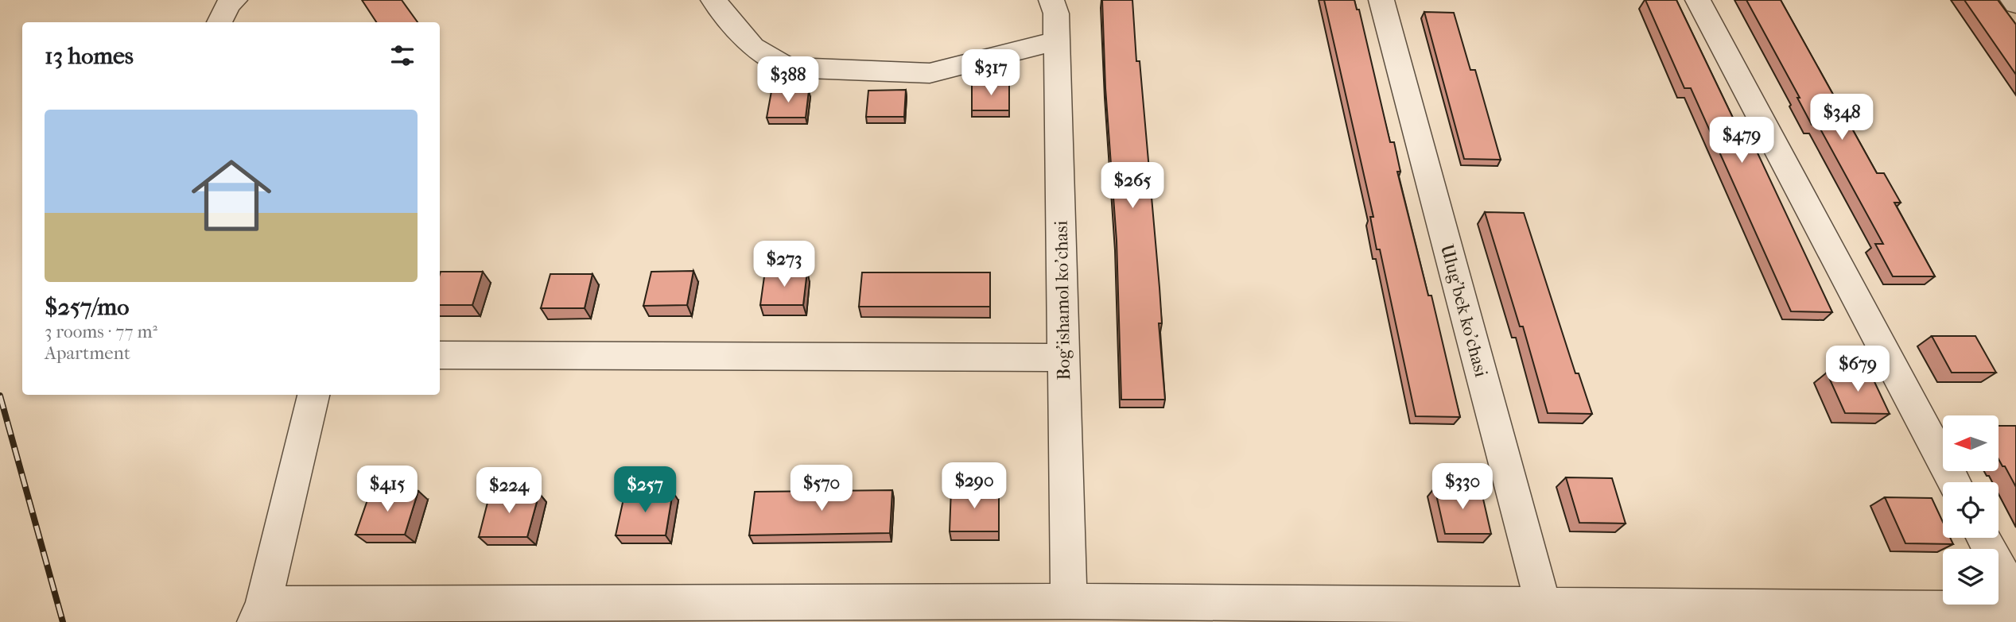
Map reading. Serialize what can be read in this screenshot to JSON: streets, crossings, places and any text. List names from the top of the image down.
{
  "streets": {
    "street": ["Bog'ishamol ko'chasi", "Ulug'bek ko'chasi"]
  },
  "north": "left",
  "page": {
    "heading": "13 homes",
    "price": [
      "$317",
      "$388",
      "$348",
      "$479",
      "$265",
      "$273",
      "$679",
      "$290",
      "$330",
      "$570",
      "$415",
      "$257",
      "$224"
    ],
    "list": [
      {
        "name": "$257/mo",
        "note": "3 rooms · 77 m² · Apartment"
      }
    ]
  }
}
